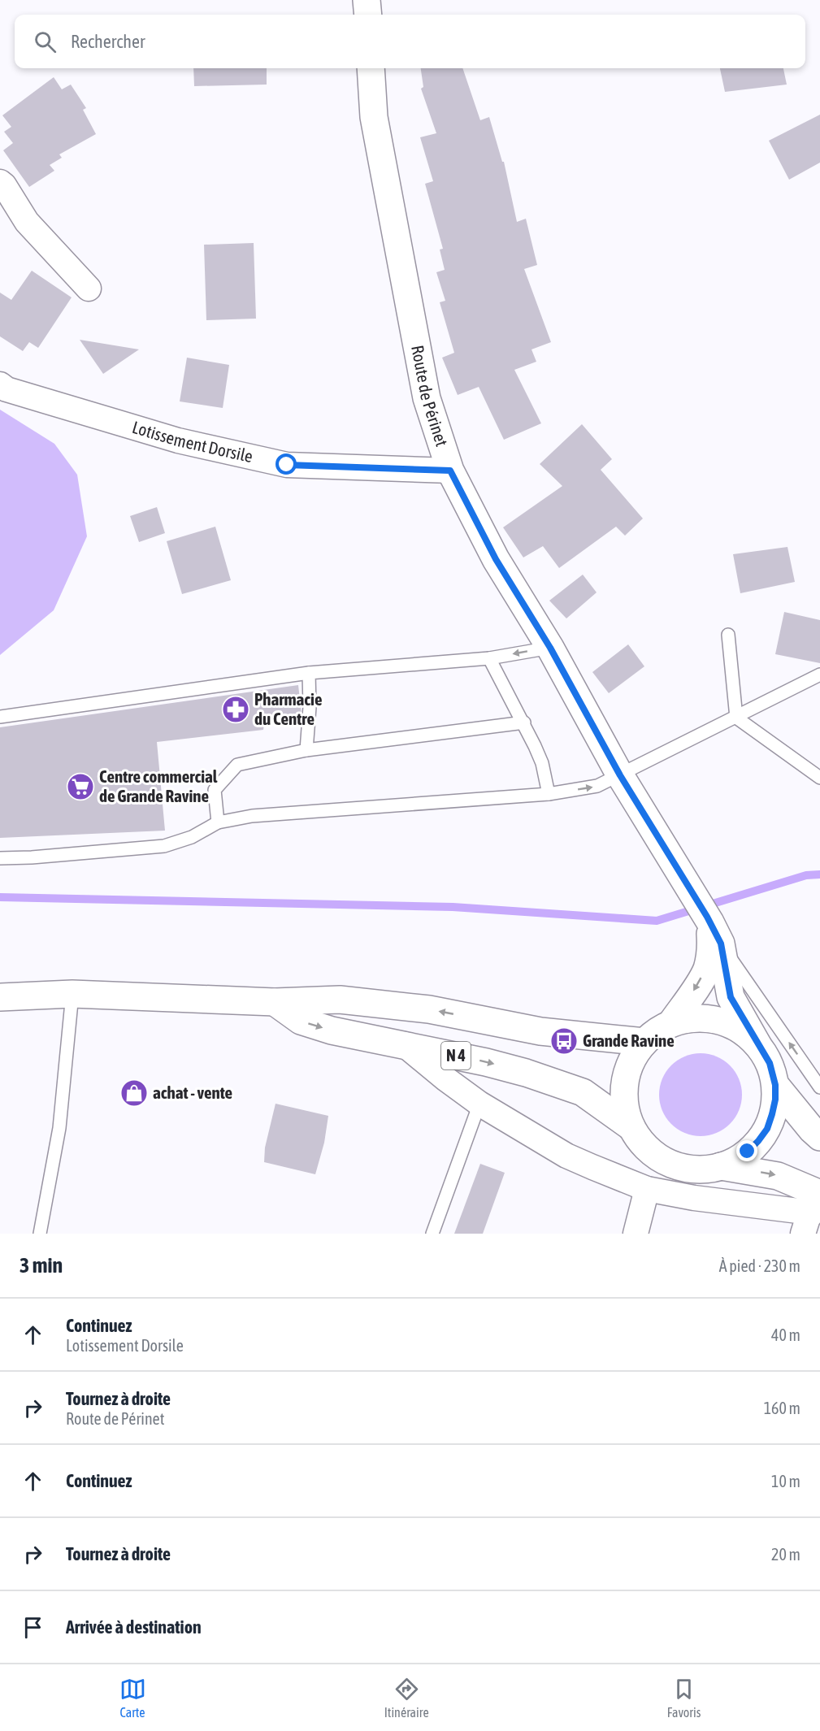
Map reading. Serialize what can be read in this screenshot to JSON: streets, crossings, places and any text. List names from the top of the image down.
{
  "streets": {
    "main road": ["Route de Périnet", "N 4"],
    "street": ["Lotissement Dorsile"]
  },
  "crossings": [
    ["Route de Périnet", "Lotissement Dorsile"],
    ["Route de Périnet", "N 4"]
  ],
  "places": {
    "pharmacy": ["Pharmacie du Centre"],
    "supermarket": ["Centre commercial de Grande Ravine"],
    "bus stop": ["Grande Ravine"],
    "shop": ["achat - vente"]
  },
  "page": {
    "search": "Rechercher",
    "heading": ["3 min", "À pied · 230 m"],
    "list": [
      ["Continuez", "Lotissement Dorsile", "40 m"],
      ["Tournez à droite", "Route de Périnet", "160 m"],
      ["Continuez", "10 m"],
      ["Tournez à droite", "20 m"],
      "Arrivée à destination"
    ],
    "nav": ["Carte", "Itinéraire", "Favoris"]
  }
}
